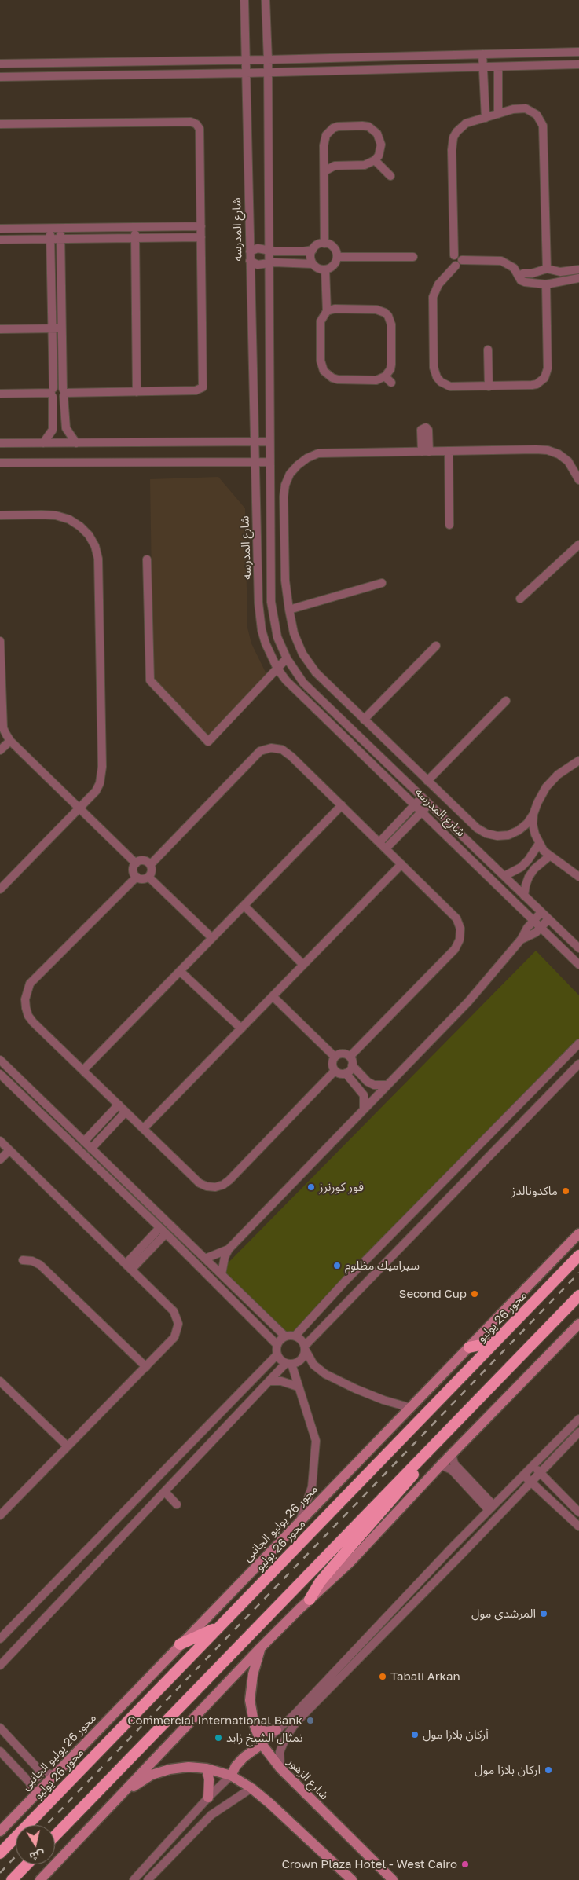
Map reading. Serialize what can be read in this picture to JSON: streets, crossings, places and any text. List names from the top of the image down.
{
  "streets": {
    "highway": ["محور 26 يوليو"],
    "main road": ["محور 26 يوليو الجانبى", "شارع الزهور"],
    "street": ["شارع المدرسه"]
  },
  "places": [
    "فور كورنرز",
    "ماكدونالدز",
    "سيراميك مظلوم",
    "Second Cup",
    "المرشدى مول",
    "Tabali Arkan",
    "Commercial International Bank",
    "أركان بلازا مول",
    "تمثال الشيخ زايد",
    "اركان بلازا مول",
    "Crown Plaza Hotel - West Cairo"
  ],
  "north": "bottom"
}
